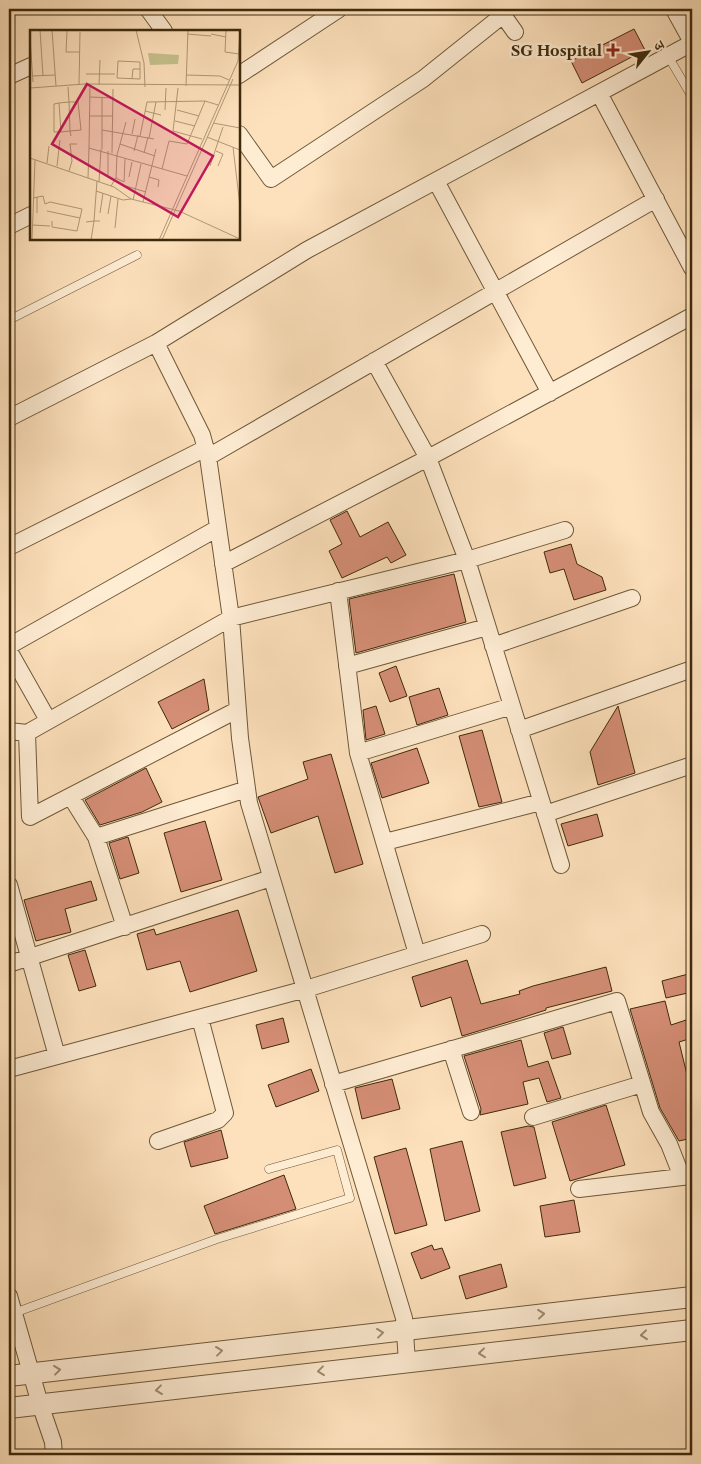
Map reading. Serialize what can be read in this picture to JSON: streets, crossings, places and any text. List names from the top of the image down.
{
  "places": {
    "health": ["SG Hospital"]
  },
  "north": "top right"
}
